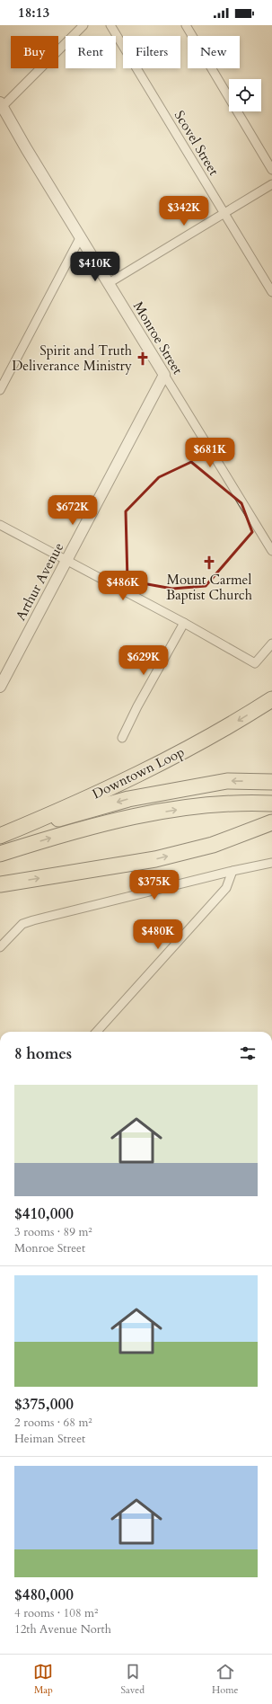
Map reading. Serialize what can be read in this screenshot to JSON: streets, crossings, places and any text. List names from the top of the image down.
{
  "streets": {
    "highway": ["Downtown Loop"],
    "street": ["Scovel Street", "Monroe Street", "Arthur Avenue"]
  },
  "crossings": [
    ["Monroe Street", "Arthur Avenue"]
  ],
  "places": {
    "church": ["Spirit and Truth Deliverance Ministry", "Mount Carmel Baptist Church"]
  },
  "page": {
    "status": "18:13",
    "chip": [
      "Buy",
      "Rent",
      "Filters",
      "New"
    ],
    "price": [
      "$342K",
      "$410K",
      "$681K",
      "$672K",
      "$486K",
      "$629K",
      "$375K",
      "$480K"
    ],
    "heading": "8 homes",
    "list": [
      {
        "name": "$410,000",
        "note": "3 rooms · 89 m² · Monroe Street"
      },
      {
        "name": "$375,000",
        "note": "2 rooms · 68 m² · Heiman Street"
      },
      {
        "name": "$480,000",
        "note": "4 rooms · 108 m² · 12th Avenue North"
      }
    ],
    "tabs": ["Map", "Saved", "Home"]
  }
}
